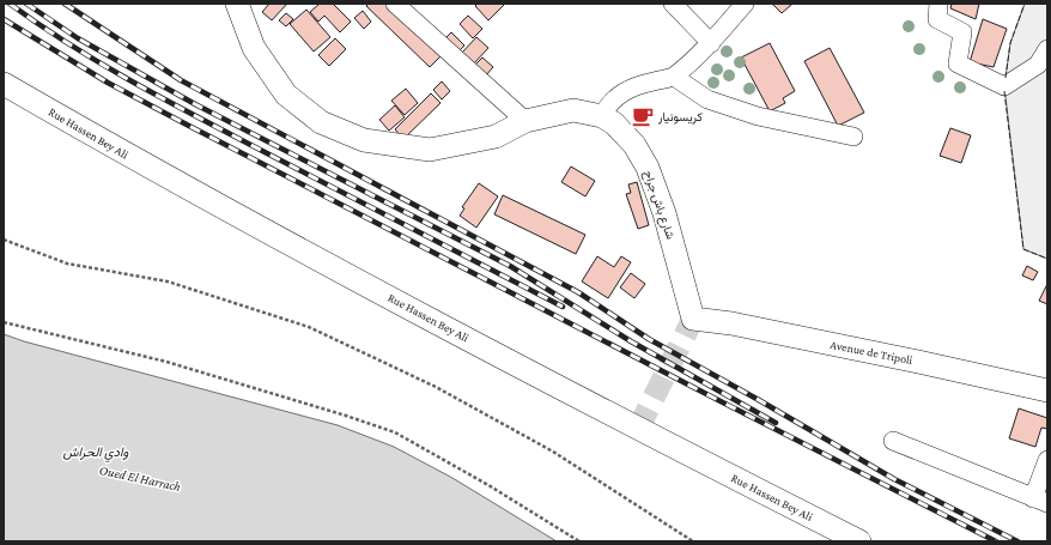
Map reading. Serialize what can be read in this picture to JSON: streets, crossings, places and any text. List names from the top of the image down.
{
  "streets": {
    "main road": ["Rue Hassen Bey Ali", "شارع باش جراح", "Avenue de Tripoli"]
  },
  "crossings": [
    ["شارع باش جراح", "Avenue de Tripoli"]
  ],
  "water": ["وادي الحراش", "Oued El Harrach"],
  "places": {
    "cafe": ["كريسونيار"]
  }
}
